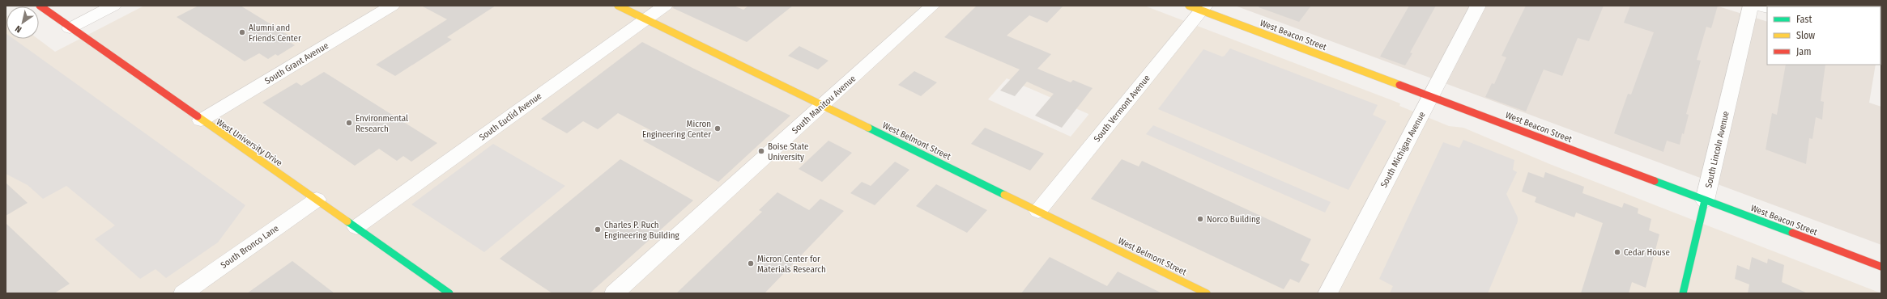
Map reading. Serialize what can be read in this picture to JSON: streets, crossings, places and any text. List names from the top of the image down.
{
  "streets": {
    "street": [
      "West Beacon Street",
      "South Grant Avenue",
      "South Manitou Avenue",
      "South Vermont Avenue",
      "South Euclid Avenue",
      "West Belmont Street",
      "West University Drive",
      "South Michigan Avenue",
      "South Lincoln Avenue",
      "South Bronco Lane"
    ]
  },
  "crossings": [
    ["West Beacon Street", "South Vermont Avenue"],
    ["West Beacon Street", "South Michigan Avenue"],
    ["West Beacon Street", "South Lincoln Avenue"],
    ["South Grant Avenue", "West University Drive"],
    ["South Manitou Avenue", "West Belmont Street"],
    ["South Vermont Avenue", "West Belmont Street"],
    ["South Euclid Avenue", "West Belmont Street"],
    ["South Euclid Avenue", "West University Drive"],
    ["West University Drive", "South Bronco Lane"]
  ],
  "places": [
    "Alumni and Friends Center",
    "Environmental Research",
    "Micron Engineering Center",
    "Boise State University",
    "Norco Building",
    "Charles P. Ruch Engineering Building",
    "Cedar House",
    "Micron Center for Materials Research"
  ],
  "legend": ["Fast", "Slow", "Jam"],
  "north": "bottom left"
}
